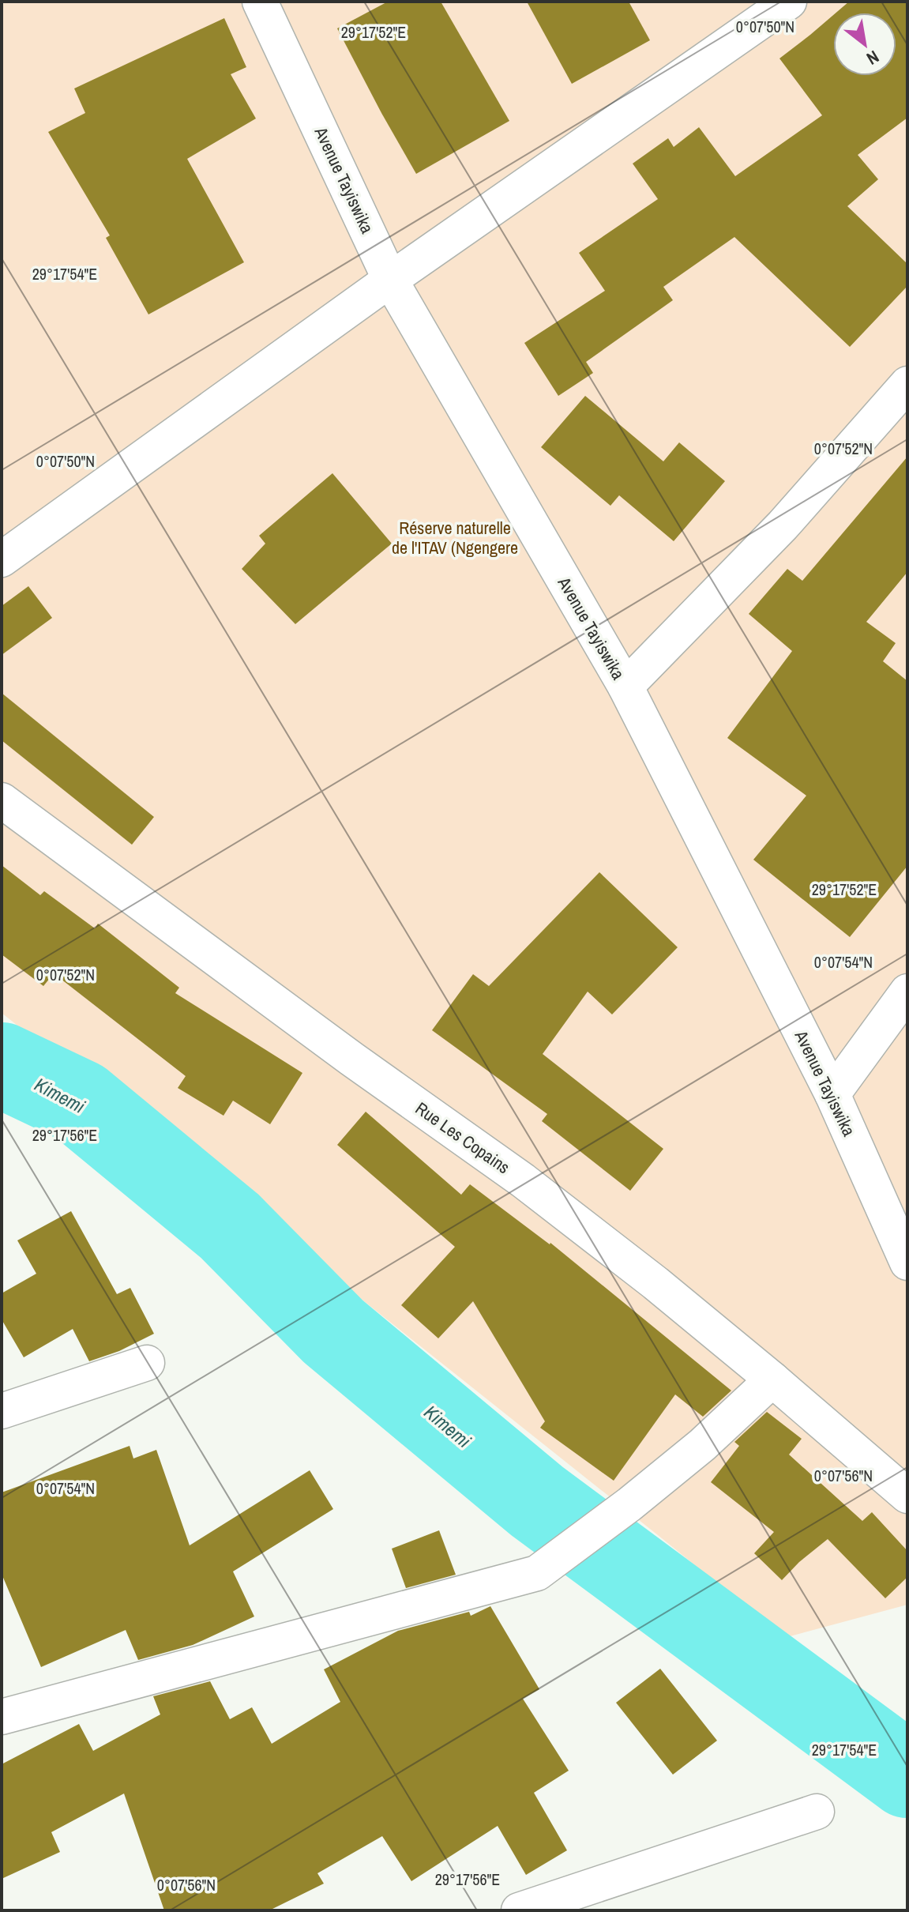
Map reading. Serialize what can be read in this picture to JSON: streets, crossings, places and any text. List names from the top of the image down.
{
  "streets": {
    "street": ["Avenue Tayiswika", "Rue Les Copains"]
  },
  "water": ["Kimemi"],
  "parks": ["Réserve naturelle de l'ITAV (Ngengere"],
  "north": "bottom right",
  "coordinates": [
    "0°07'50\"N",
    "29°17'52\"E",
    "29°17'54\"E",
    "0°07'52\"N",
    "0°07'54\"N",
    "29°17'56\"E",
    "0°07'56\"N"
  ]
}
